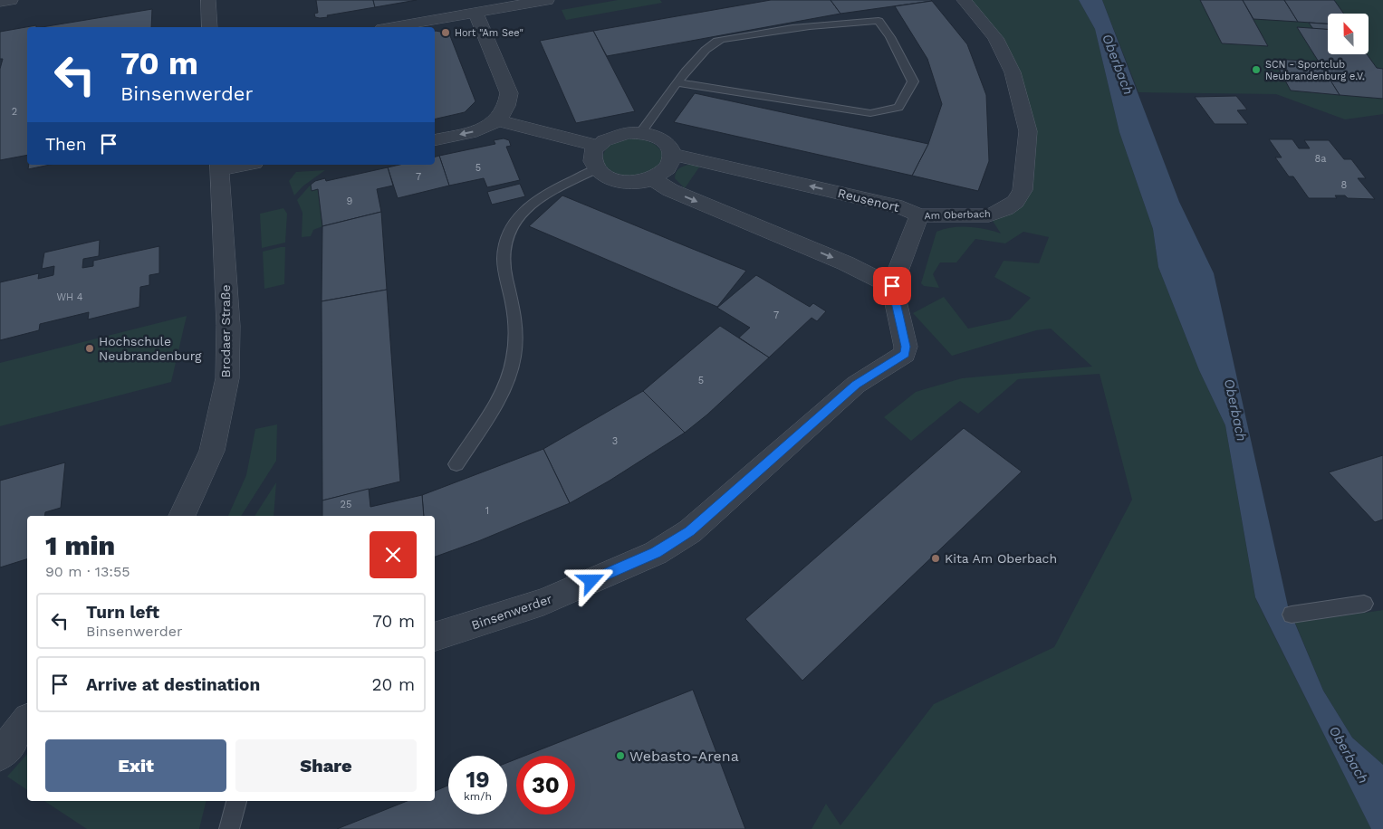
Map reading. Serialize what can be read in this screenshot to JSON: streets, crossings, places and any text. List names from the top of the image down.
{
  "streets": {
    "street": [
      "Reusenort",
      "Am Oberbach",
      "Brodaer Straße",
      "Binsenwerder"
    ]
  },
  "crossings": [
    ["Reusenort", "Am Oberbach"]
  ],
  "water": ["Oberbach"],
  "places": [
    "Hort \"Am See\"",
    "SCN - Sportclub Neubrandenburg e.V.",
    "Hochschule Neubrandenburg",
    "Kita Am Oberbach",
    "Webasto-Arena"
  ],
  "house_numbers": [
    "2",
    "8a",
    "5",
    "7",
    "8",
    "9",
    "WH 4",
    "7",
    "5",
    "3",
    "25",
    "1"
  ],
  "north": "top",
  "page": {
    "turn": ["70 m", "Binsenwerder"],
    "then": "Then",
    "heading": ["1 min", "90 m · 13:55"],
    "list": [
      {
        "name": "Turn left",
        "note": "Binsenwerder",
        "value": "70 m"
      },
      {
        "name": "Arrive at destination",
        "value": "20 m"
      }
    ],
    "buttons": ["Exit", "Share"],
    "speed": "19 km/h",
    "limit": "30"
  }
}
